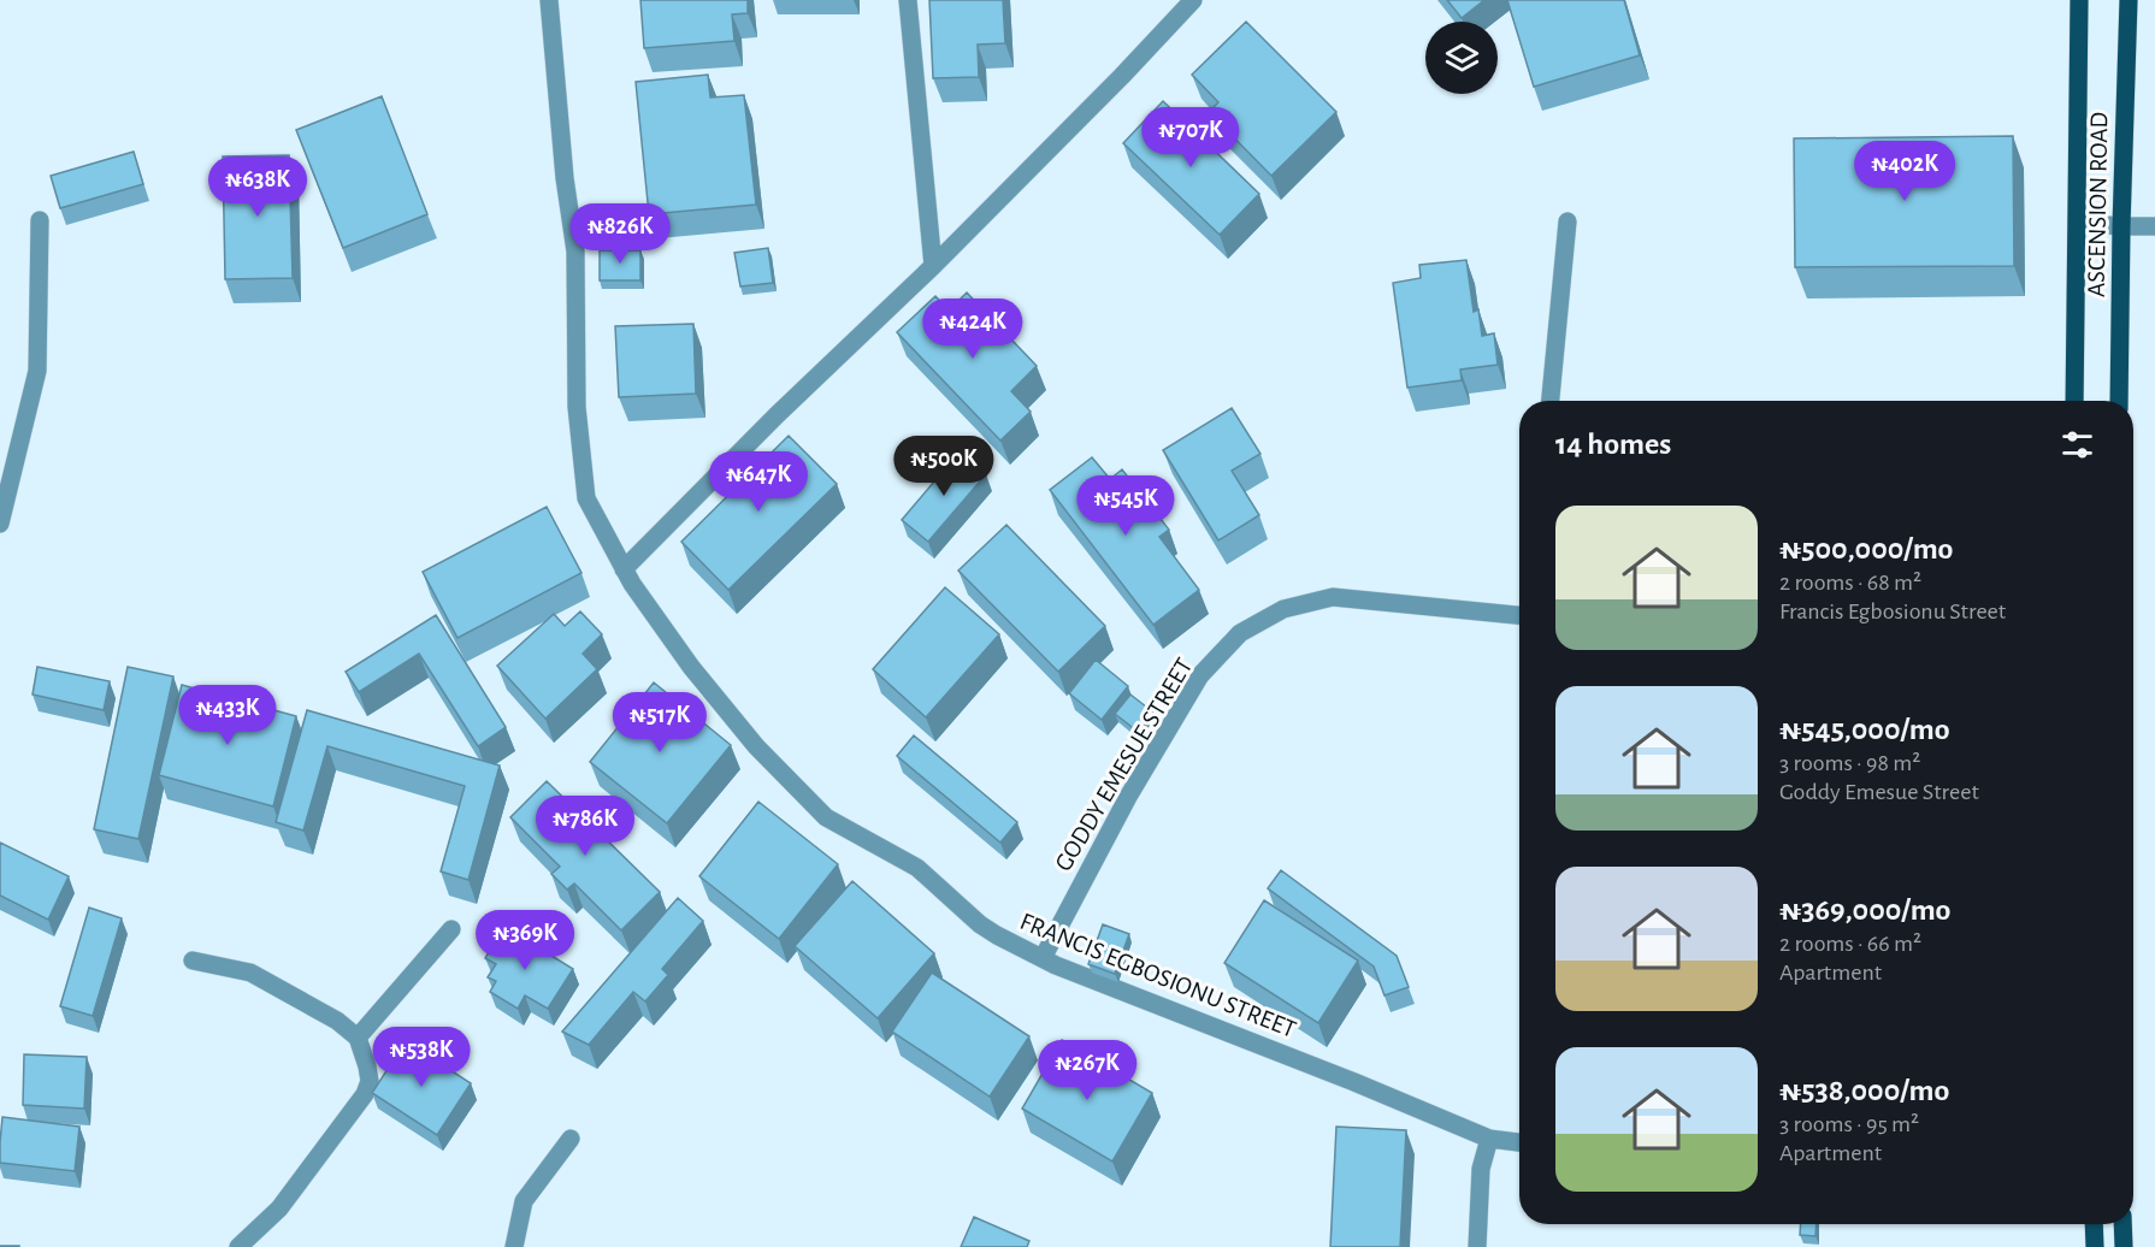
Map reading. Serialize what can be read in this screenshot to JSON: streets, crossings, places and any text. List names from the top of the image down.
{
  "streets": {
    "main road": ["ASCENSION ROAD"],
    "street": ["GODDY EMESUE STREET", "FRANCIS EGBOSIONU STREET"]
  },
  "crossings": [
    ["GODDY EMESUE STREET", "FRANCIS EGBOSIONU STREET"]
  ],
  "page": {
    "price": [
      "₦707K",
      "₦402K",
      "₦638K",
      "₦826K",
      "₦424K",
      "₦500K",
      "₦647K",
      "₦545K",
      "₦433K",
      "₦517K",
      "₦786K",
      "₦369K",
      "₦538K",
      "₦267K"
    ],
    "heading": "14 homes",
    "list": [
      {
        "name": "₦500,000/mo",
        "note": "2 rooms · 68 m² · Francis Egbosionu Street"
      },
      {
        "name": "₦545,000/mo",
        "note": "3 rooms · 98 m² · Goddy Emesue Street"
      },
      {
        "name": "₦369,000/mo",
        "note": "2 rooms · 66 m² · Apartment"
      },
      {
        "name": "₦538,000/mo",
        "note": "3 rooms · 95 m² · Apartment"
      }
    ]
  }
}
